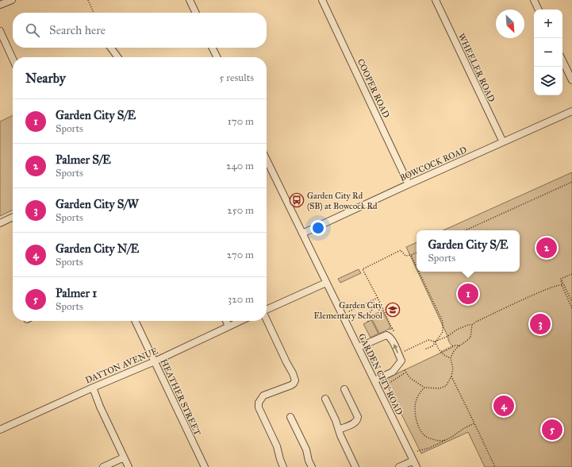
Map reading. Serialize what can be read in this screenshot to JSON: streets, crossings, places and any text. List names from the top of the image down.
{
  "streets": {
    "street": [
      "WHEELER ROAD",
      "COOPER ROAD",
      "BOWCOCK ROAD",
      "DAYTON AVENUE",
      "GARDEN CITY ROAD",
      "HEATHER STREET"
    ]
  },
  "crossings": [
    ["WHEELER ROAD", "BOWCOCK ROAD"],
    ["COOPER ROAD", "BOWCOCK ROAD"],
    ["BOWCOCK ROAD", "GARDEN CITY ROAD"],
    ["DAYTON AVENUE", "HEATHER STREET"]
  ],
  "places": {
    "bus stop": ["Garden City Rd (SB) at Bowcock Rd"],
    "school or university": ["Garden City Elementary School"]
  },
  "north": "bottom right",
  "page": {
    "map_buttons": ["+", "−"],
    "search": "Search here",
    "heading": ["Nearby", "5 results"],
    "list": [
      {
        "mark": "1",
        "name": "Garden City S/E",
        "note": "Sports",
        "value": "170 m"
      },
      {
        "mark": "2",
        "name": "Palmer S/E",
        "note": "Sports",
        "value": "240 m"
      },
      {
        "mark": "3",
        "name": "Garden City S/W",
        "note": "Sports",
        "value": "250 m"
      },
      {
        "mark": "4",
        "name": "Garden City N/E",
        "note": "Sports",
        "value": "270 m"
      },
      {
        "mark": "5",
        "name": "Palmer 1",
        "note": "Sports",
        "value": "320 m"
      }
    ],
    "popup": ["Garden City S/E", "Sports"],
    "pins": [
      "2",
      "1",
      "3",
      "4",
      "5"
    ]
  }
}
